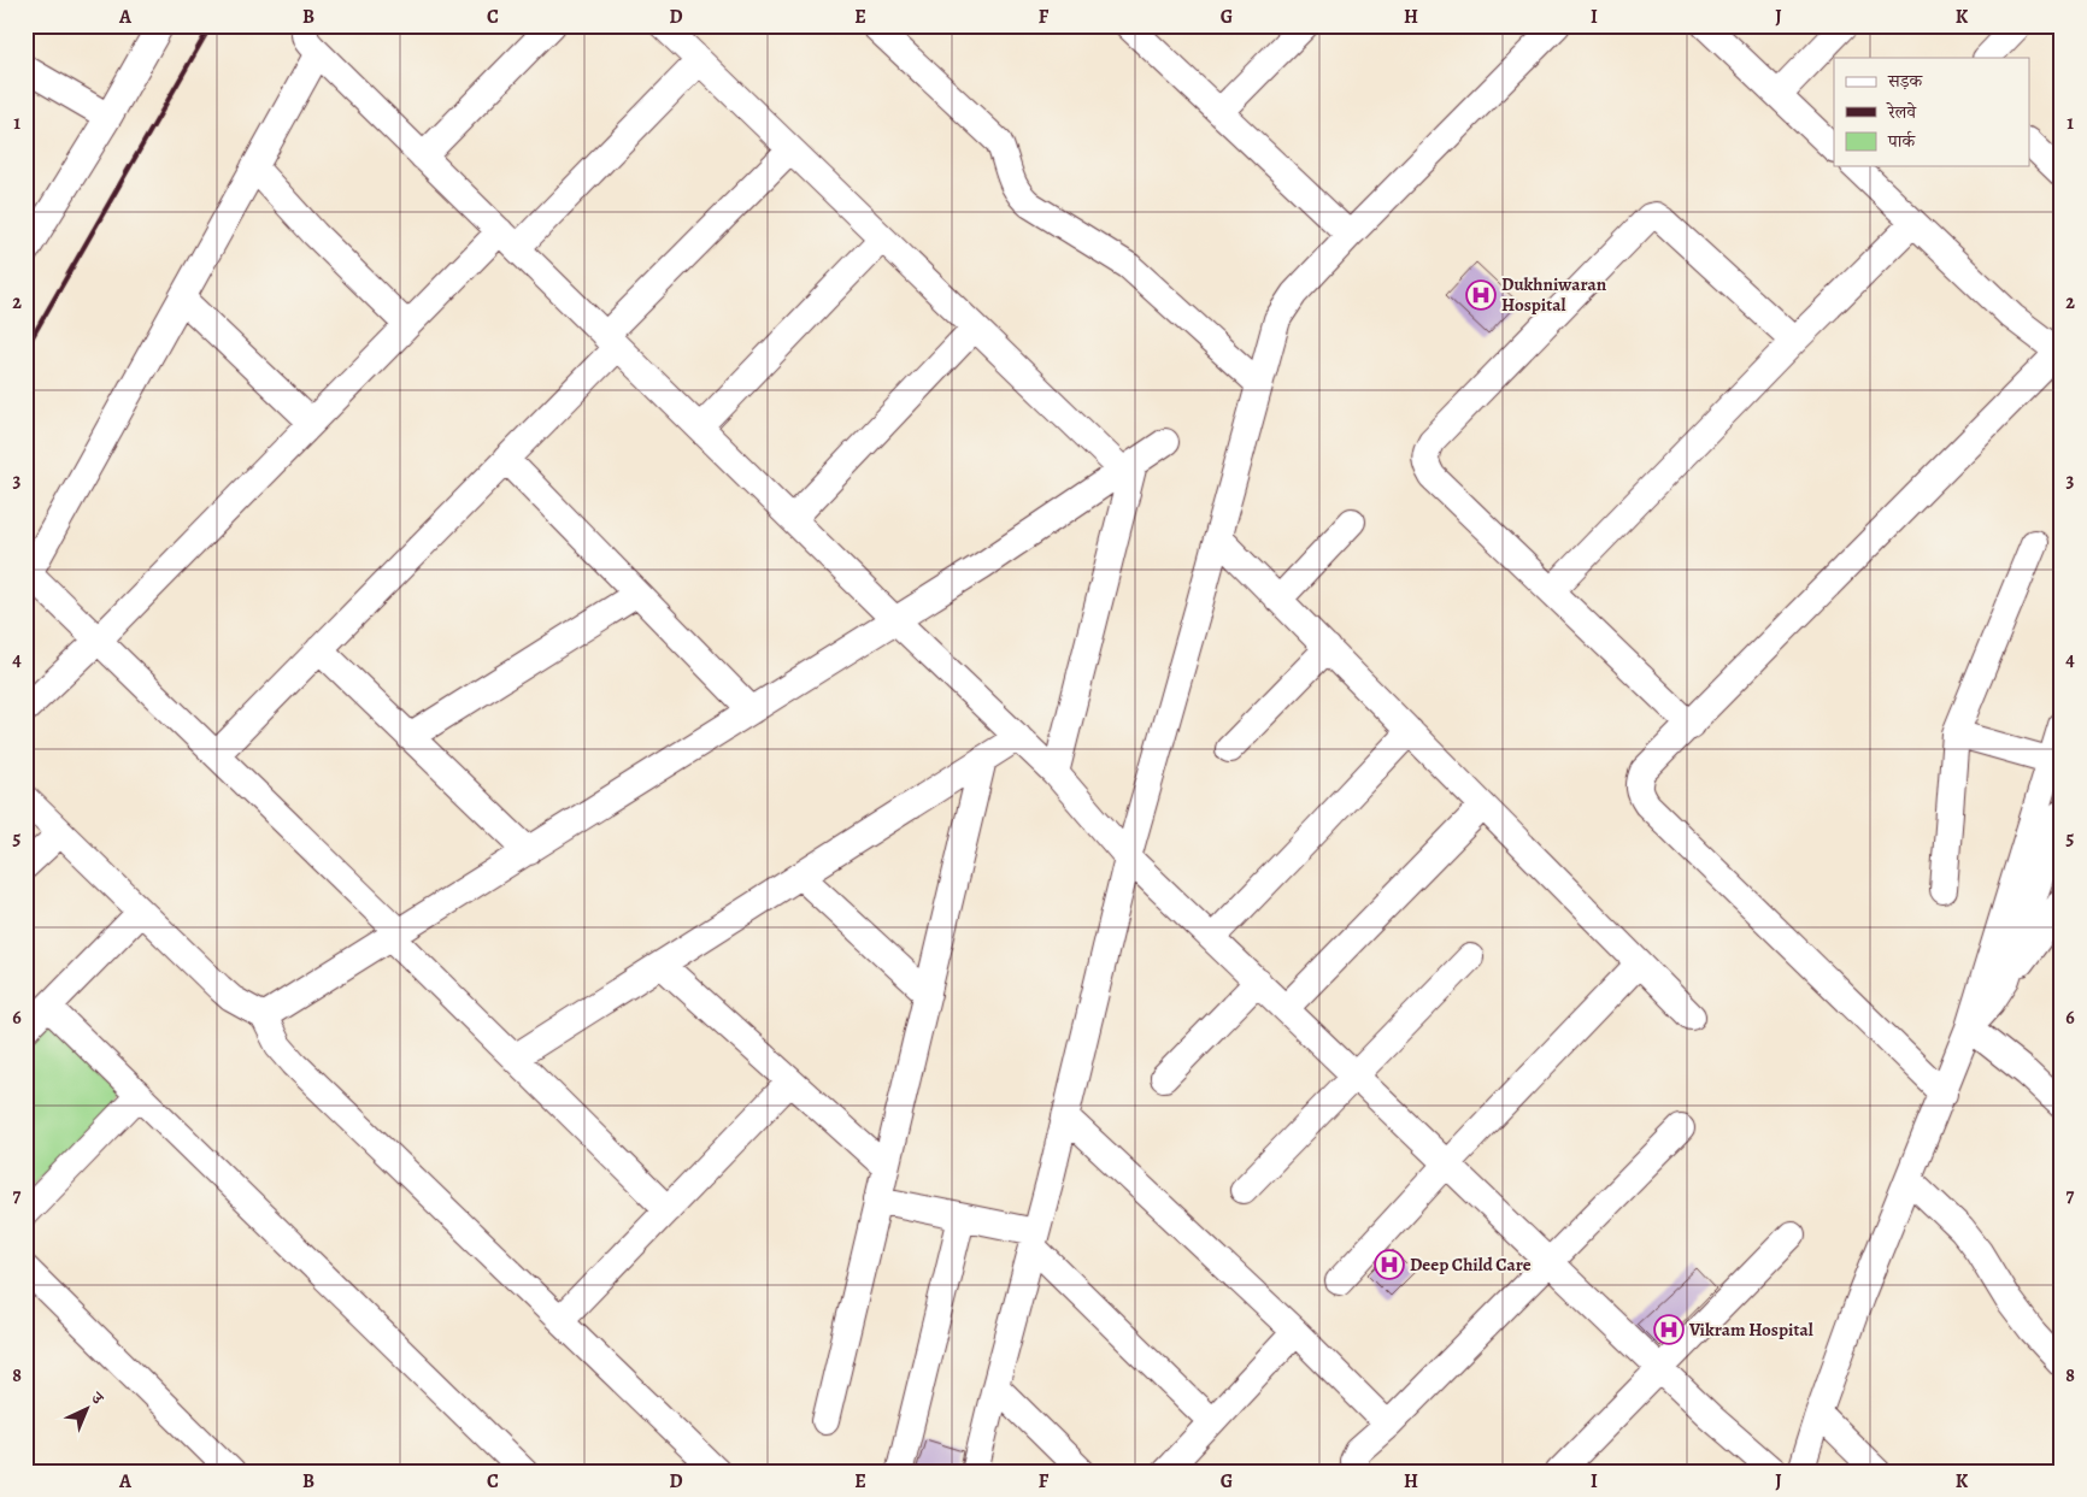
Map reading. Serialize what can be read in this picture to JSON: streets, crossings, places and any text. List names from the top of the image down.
{
  "places": {
    "hospital": ["Dukhniwaran Hospital", "Deep Child Care", "Vikram Hospital"]
  },
  "legend": ["सड़क", "रेलवे", "पार्क"],
  "north": "top right",
  "grid": {
    "columns": [
      "A",
      "B",
      "C",
      "D",
      "E",
      "F",
      "G",
      "H",
      "I",
      "J",
      "K"
    ],
    "rows": [
      "1",
      "2",
      "3",
      "4",
      "5",
      "6",
      "7",
      "8"
    ]
  }
}
